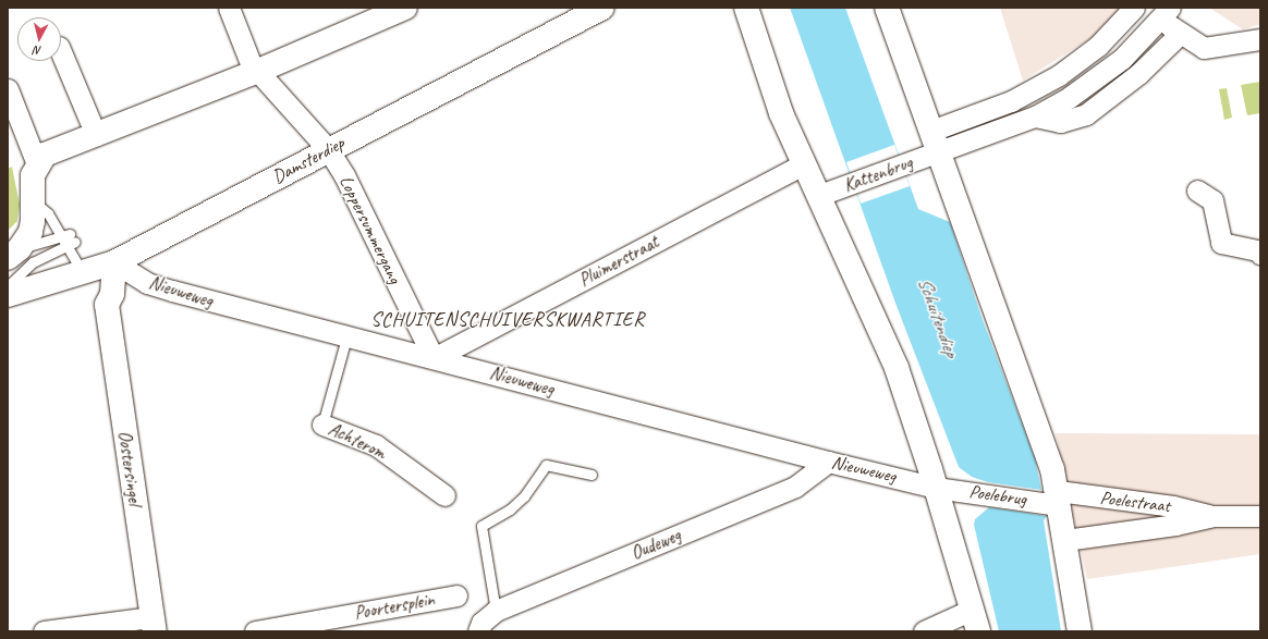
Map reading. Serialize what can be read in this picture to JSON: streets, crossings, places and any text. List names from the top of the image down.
{
  "streets": {
    "street": [
      "Damsterdiep",
      "Kattenbrug",
      "Loppersummergang",
      "Pluimerstraat",
      "Nieuweweg",
      "Achterom",
      "Oostersingel",
      "Poelebrug",
      "Poelestraat",
      "Oudeweg",
      "Poortersplein"
    ]
  },
  "crossings": [
    ["Damsterdiep", "Loppersummergang"],
    ["Damsterdiep", "Nieuweweg"],
    ["Damsterdiep", "Oostersingel"],
    ["Loppersummergang", "Pluimerstraat"],
    ["Loppersummergang", "Nieuweweg"],
    ["Pluimerstraat", "Nieuweweg"],
    ["Nieuweweg", "Achterom"],
    ["Nieuweweg", "Oostersingel"],
    ["Nieuweweg", "Poelebrug"],
    ["Nieuweweg", "Oudeweg"],
    ["Poelebrug", "Poelestraat"]
  ],
  "districts": ["SCHUITENSCHUIVERSKWARTIER"],
  "water": ["Schuitendiep"],
  "north": "bottom"
}
